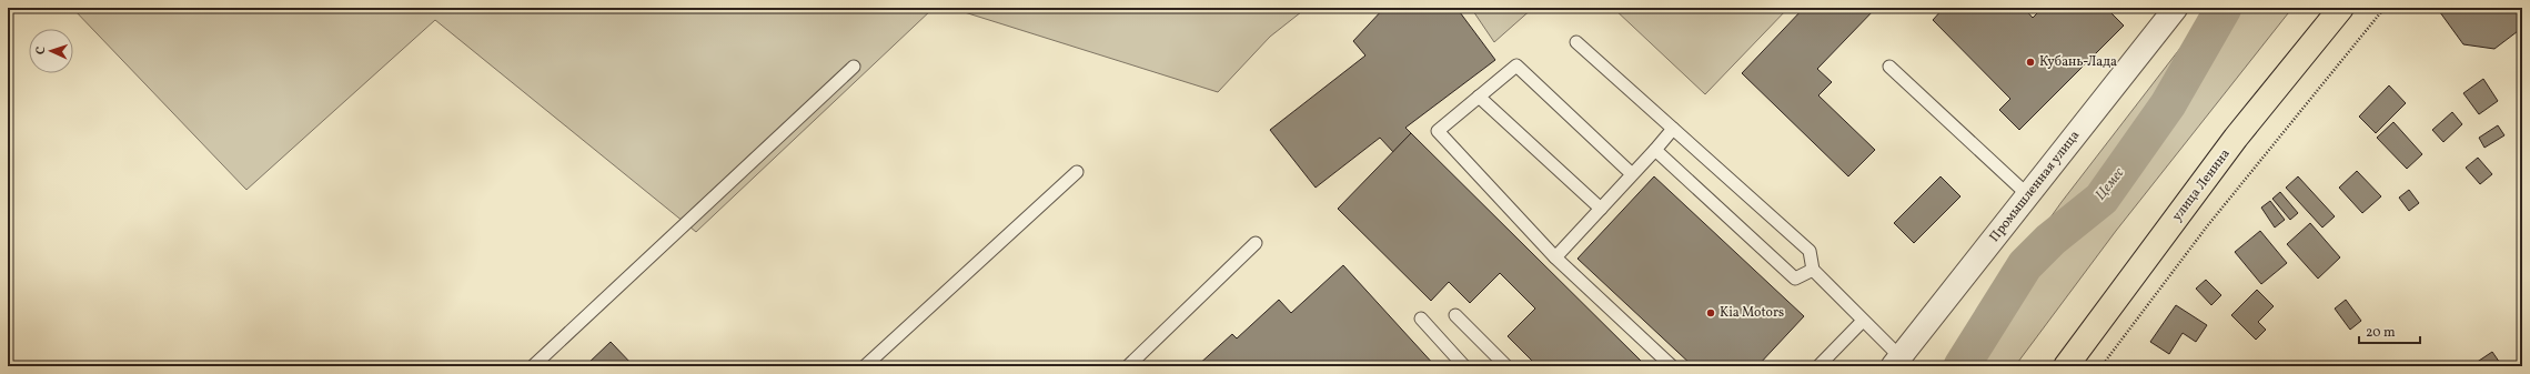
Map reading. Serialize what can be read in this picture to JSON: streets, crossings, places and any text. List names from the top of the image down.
{
  "streets": {
    "highway": ["улица Ленина"],
    "street": ["Промышленная улица"]
  },
  "water": ["Цемес"],
  "places": ["Кубань-Лада", "Kia Motors"],
  "scale_bar": "20 m",
  "north": "left"
}
